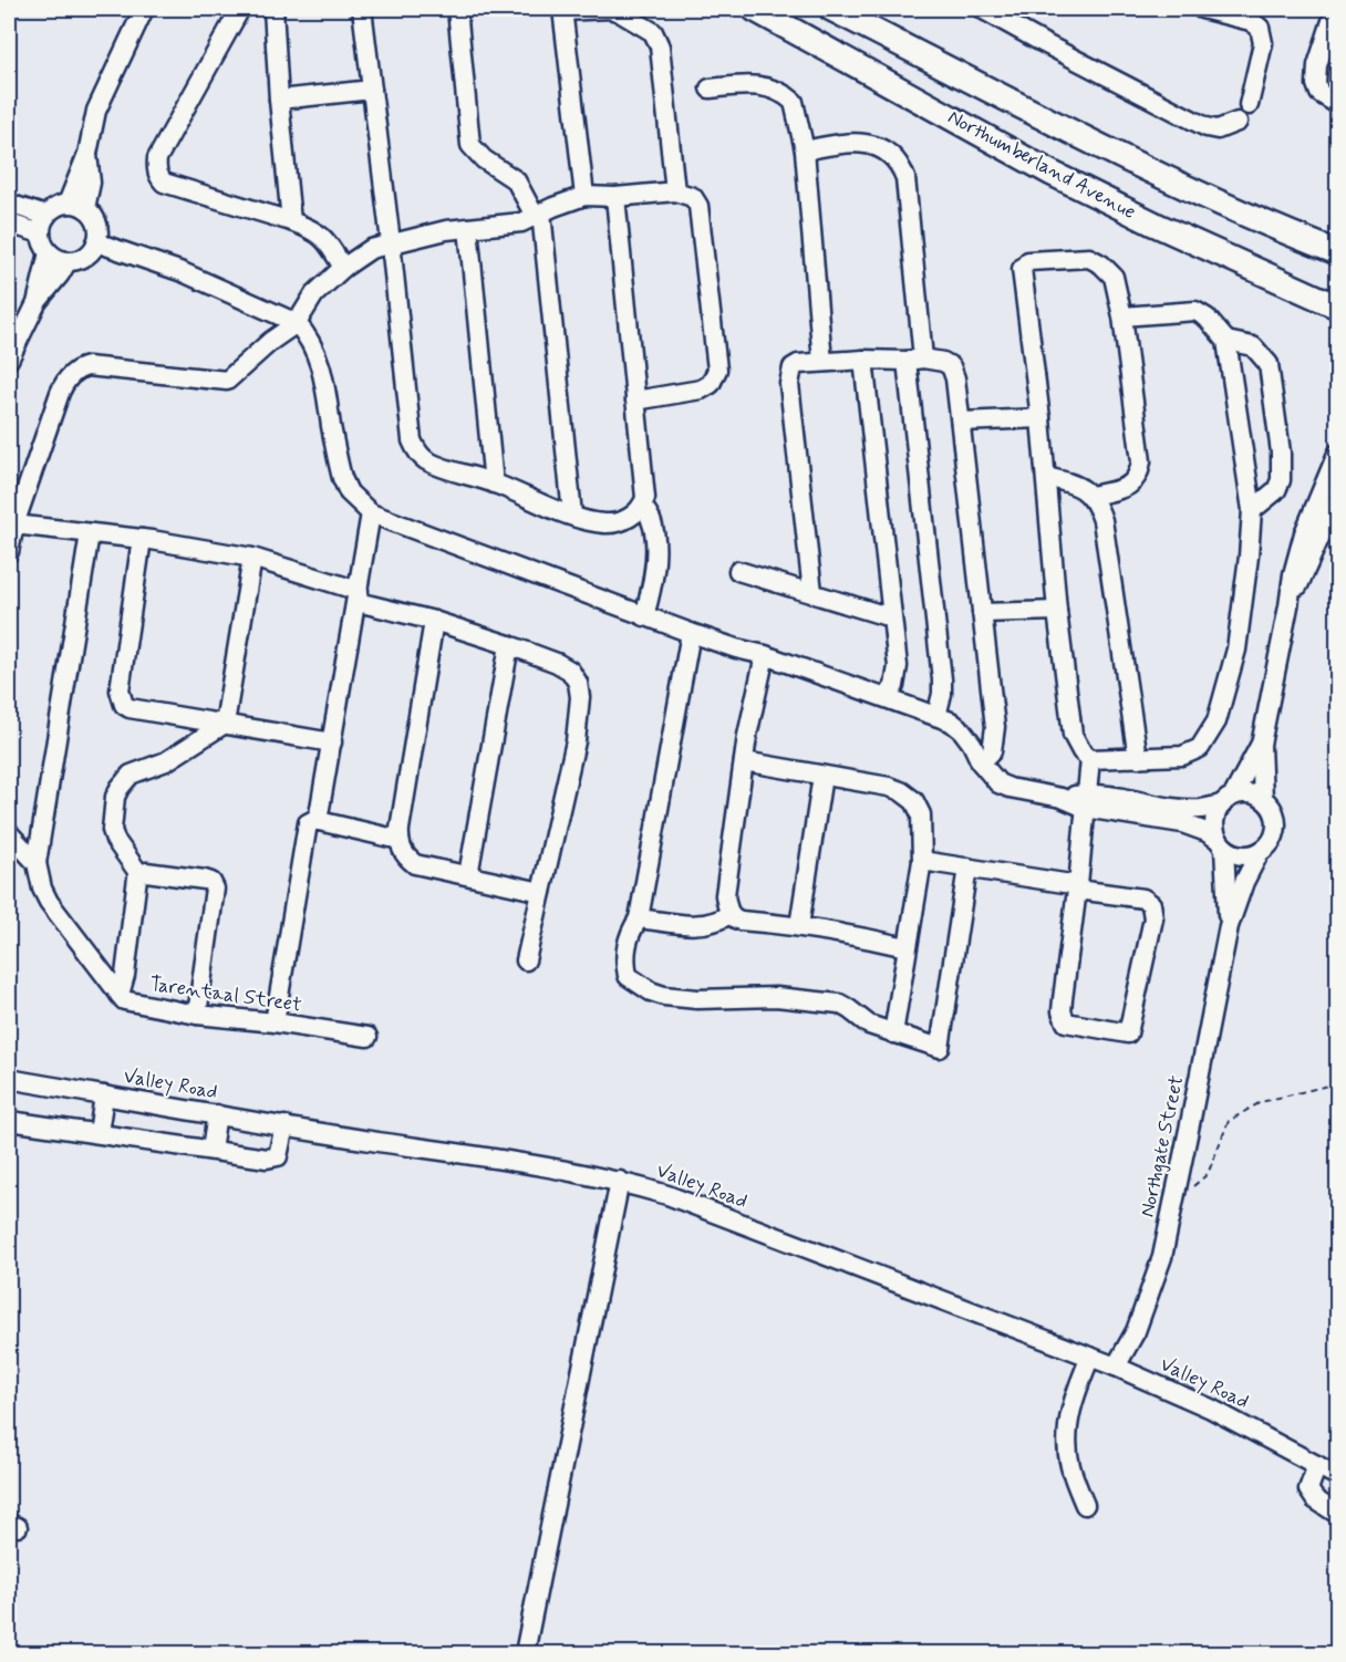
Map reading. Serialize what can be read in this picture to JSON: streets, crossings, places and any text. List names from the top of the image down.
{
  "streets": {
    "main road": ["Northumberland Avenue"],
    "street": ["Tarentaal Street", "Valley Road", "Northgate Street"]
  },
  "crossings": [
    ["Valley Road", "Northgate Street"]
  ]
}
